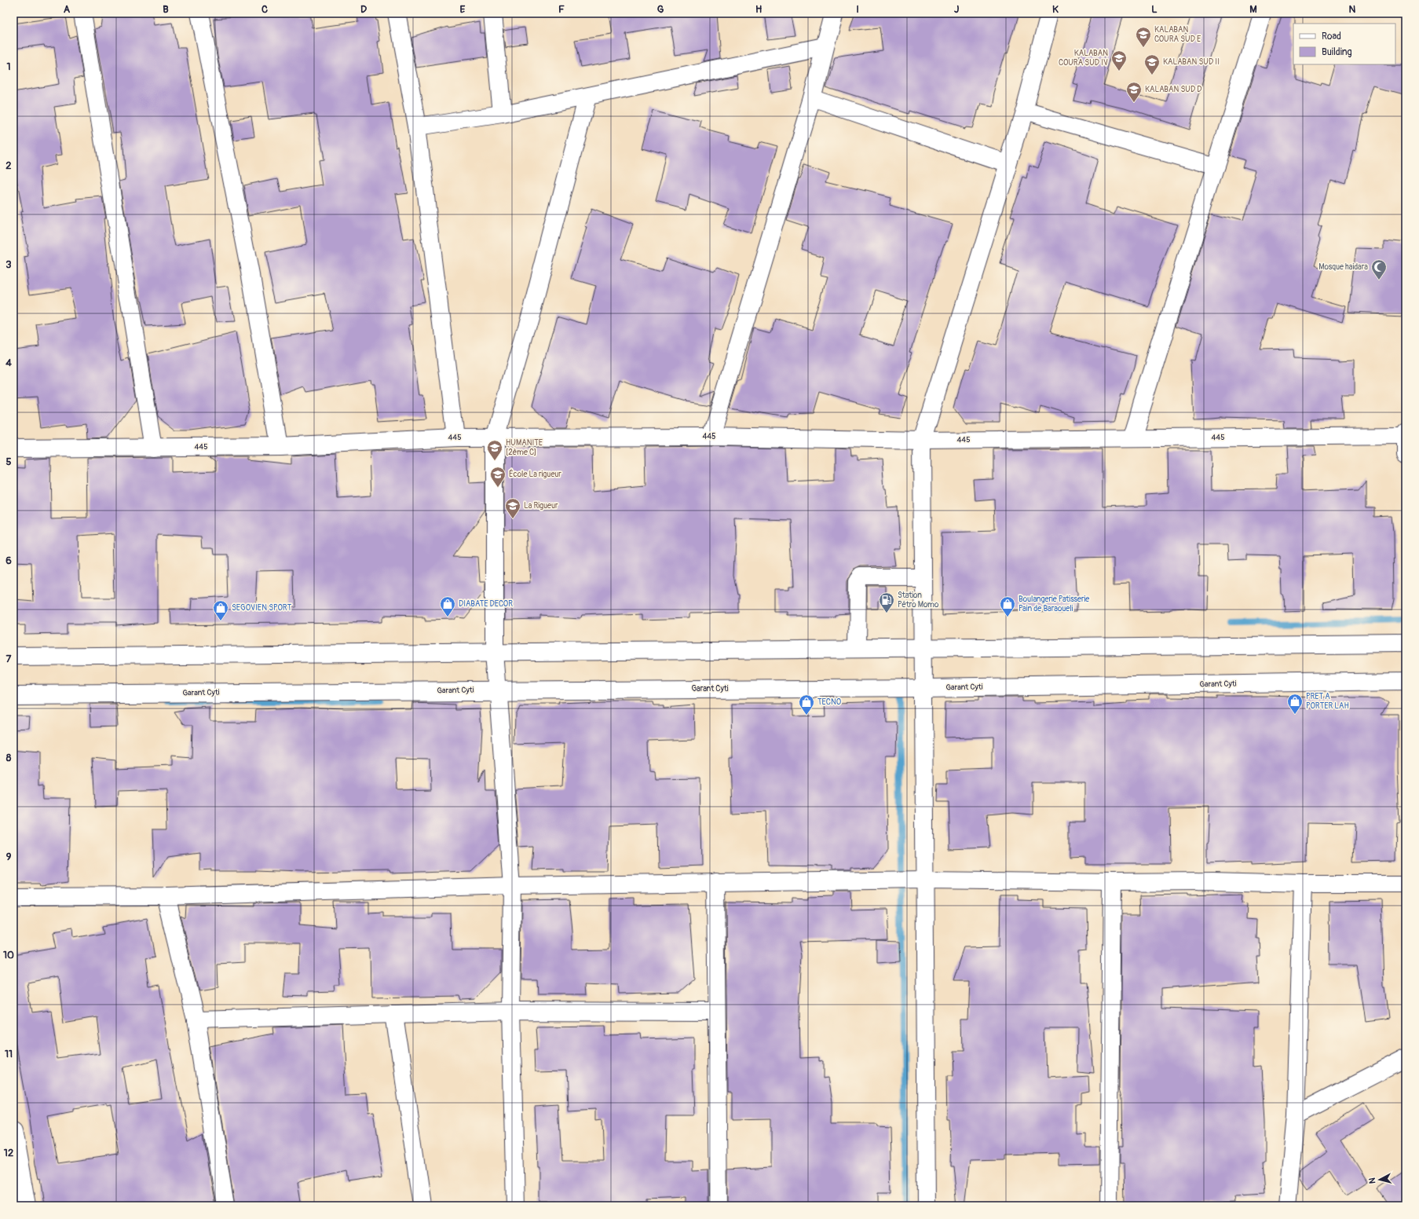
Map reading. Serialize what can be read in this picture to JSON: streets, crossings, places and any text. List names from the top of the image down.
{
  "streets": {
    "street": ["445", "Garant Cyti"]
  },
  "places": {
    "school or university": [
      "KALABAN COURA SUD E",
      "KALABAN COURA SUD IV",
      "KALABAN SUD II",
      "KALABAN SUD D",
      "HUMANITE [2ème C]",
      "École La rigueur",
      "La Rigueur"
    ],
    "mosque": ["Mosque haidara"],
    "fuel station": ["Station Pétro Momo"],
    "shop": [
      "DIABATE DECOR",
      "Boulangerie Patisserie Pain de Baraoueli",
      "SEGOVIEN SPORT",
      "PRET A PORTER LAH",
      "TECNO"
    ]
  },
  "legend": ["Road", "Building"],
  "north": "left",
  "grid": {
    "columns": [
      "A",
      "B",
      "C",
      "D",
      "E",
      "F",
      "G",
      "H",
      "I",
      "J",
      "K",
      "L",
      "M",
      "N"
    ],
    "rows": [
      "1",
      "2",
      "3",
      "4",
      "5",
      "6",
      "7",
      "8",
      "9",
      "10",
      "11",
      "12"
    ]
  }
}
